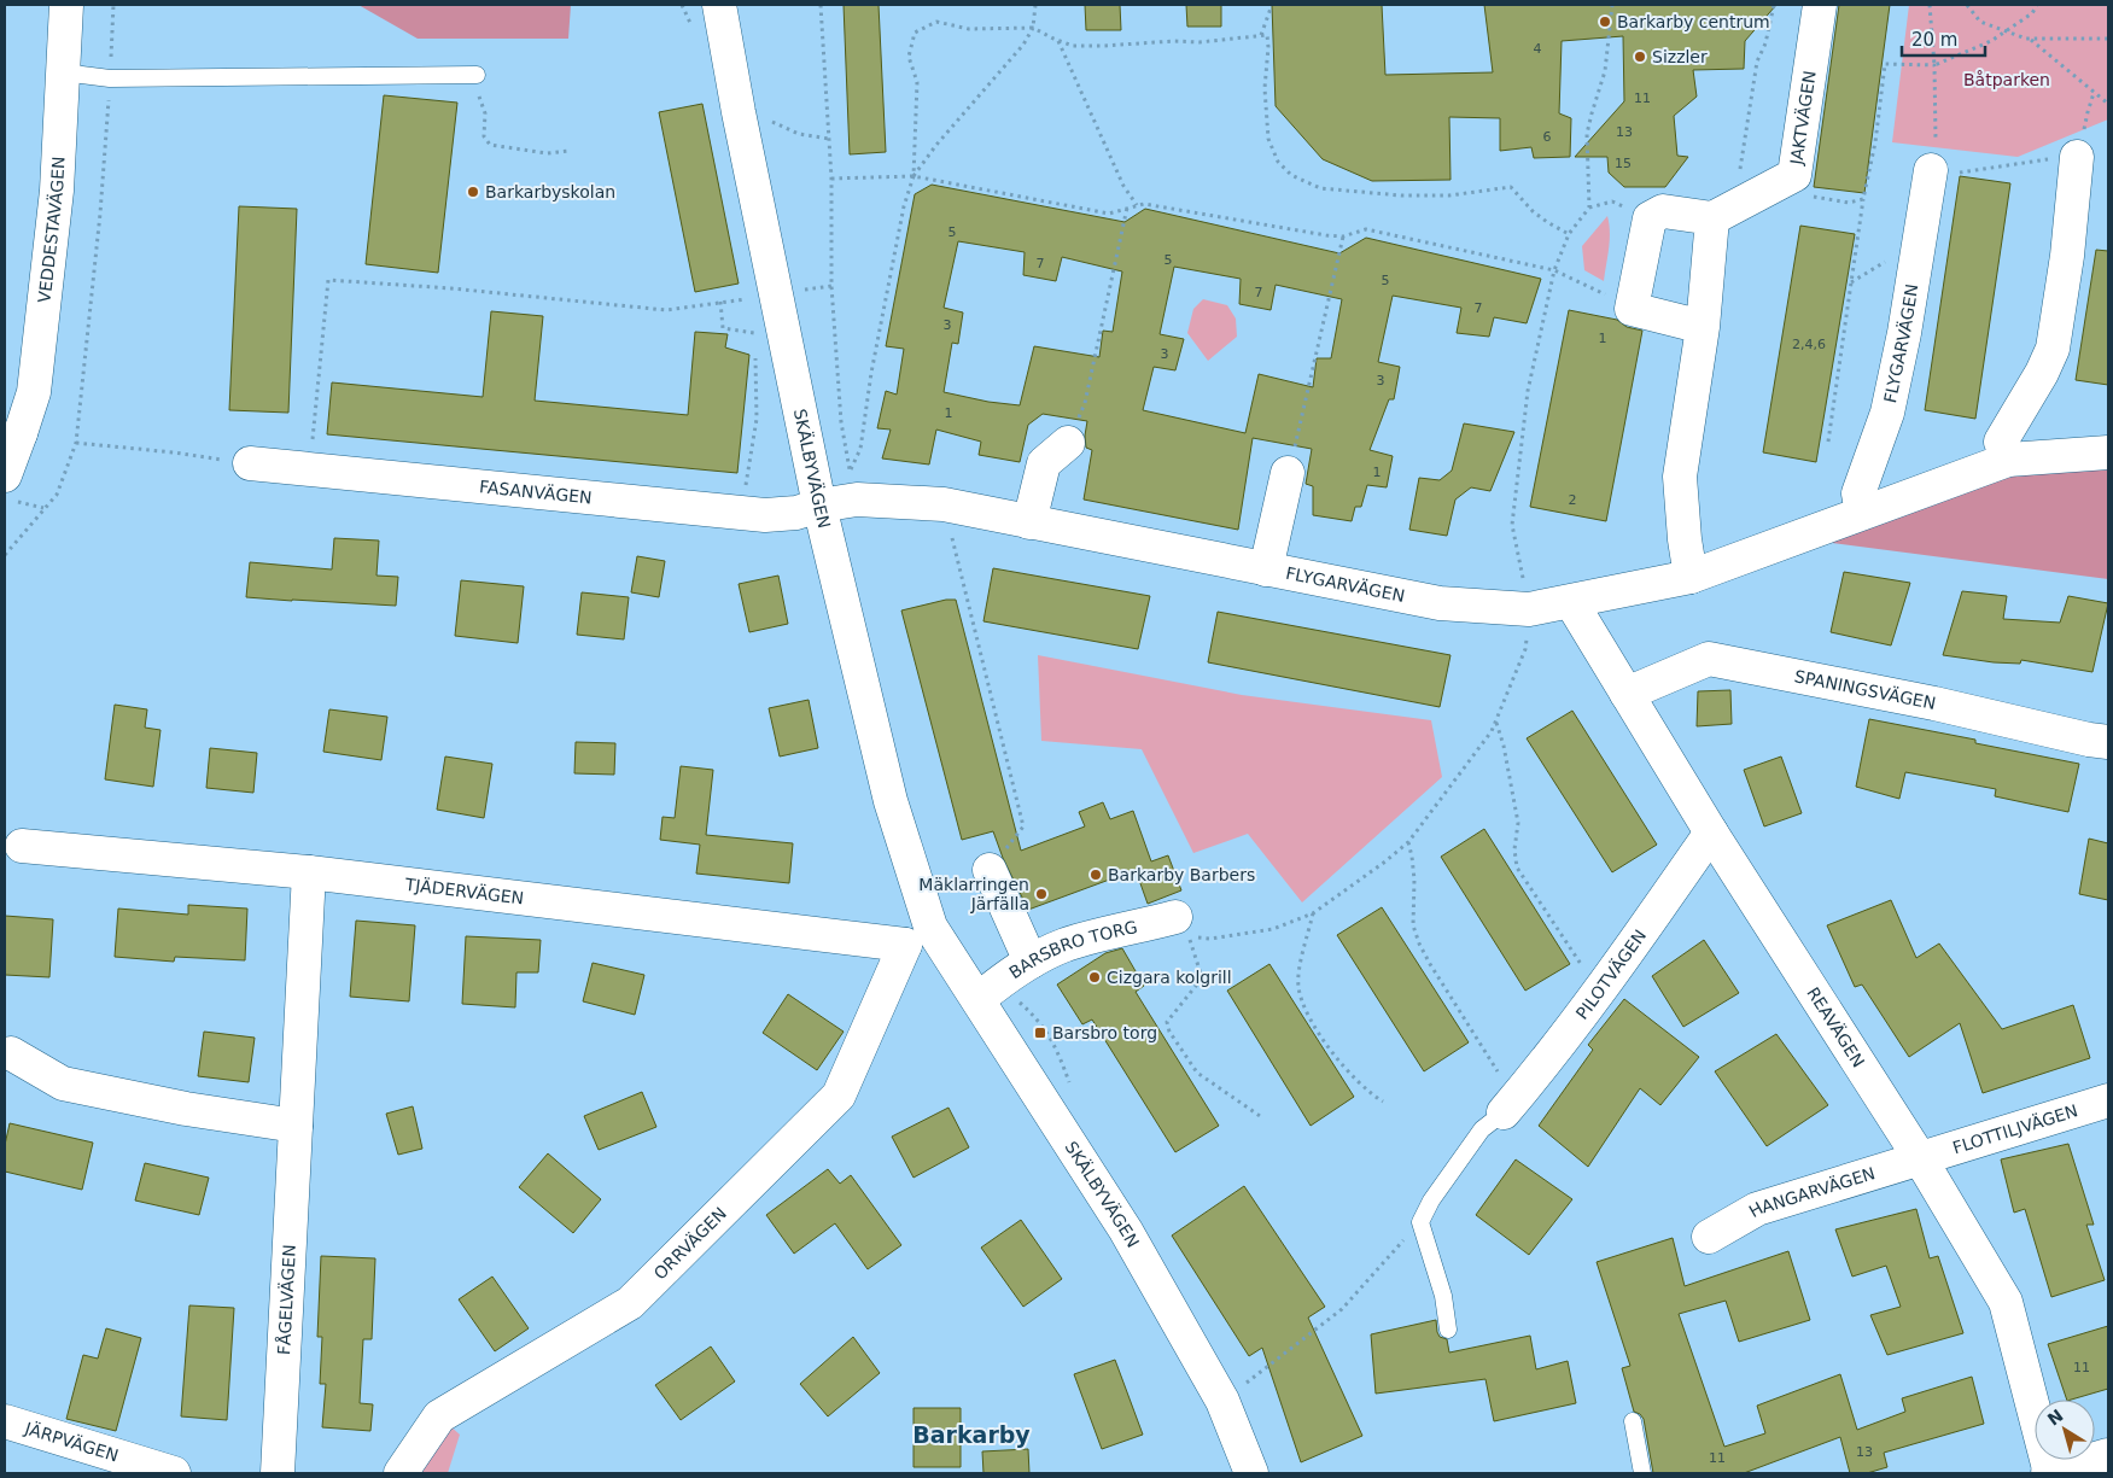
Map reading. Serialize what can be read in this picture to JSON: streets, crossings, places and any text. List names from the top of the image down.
{
  "streets": {
    "street": [
      "JAKTVÄGEN",
      "VEDDESTAVÄGEN",
      "FLYGARVÄGEN",
      "SKÄLBYVÄGEN",
      "FASANVÄGEN",
      "SPANINGSVÄGEN",
      "TJÄDERVÄGEN",
      "BARSBRO TORG",
      "PILOTVÄGEN",
      "REAVÄGEN",
      "FLOTTILJVÄGEN",
      "HANGARVÄGEN",
      "ORRVÄGEN",
      "FÅGELVÄGEN",
      "JÄRPVÄGEN"
    ]
  },
  "crossings": [
    ["FLYGARVÄGEN", "SKÄLBYVÄGEN"],
    ["FLYGARVÄGEN", "FASANVÄGEN"],
    ["FLYGARVÄGEN", "REAVÄGEN"],
    ["SKÄLBYVÄGEN", "FASANVÄGEN"],
    ["SKÄLBYVÄGEN", "TJÄDERVÄGEN"],
    ["SKÄLBYVÄGEN", "BARSBRO TORG"],
    ["SKÄLBYVÄGEN", "ORRVÄGEN"],
    ["SPANINGSVÄGEN", "REAVÄGEN"],
    ["TJÄDERVÄGEN", "ORRVÄGEN"],
    ["TJÄDERVÄGEN", "FÅGELVÄGEN"],
    ["PILOTVÄGEN", "REAVÄGEN"],
    ["REAVÄGEN", "FLOTTILJVÄGEN"],
    ["REAVÄGEN", "HANGARVÄGEN"],
    ["FLOTTILJVÄGEN", "HANGARVÄGEN"]
  ],
  "districts": ["Barkarby"],
  "parks": ["Båtparken"],
  "places": {
    "other": [
      "Barkarby centrum",
      "Sizzler",
      "Barkarbyskolan",
      "Barkarby Barbers",
      "Mäklarringen Järfälla",
      "Cizgara kolgrill"
    ],
    "transit": ["Barsbro torg"]
  },
  "house_numbers": [
    "4",
    "11",
    "13",
    "6",
    "15",
    "5",
    "5",
    "7",
    "5",
    "7",
    "7",
    "3",
    "1",
    "2,4,6",
    "3",
    "3",
    "1",
    "1",
    "2",
    "11",
    "13",
    "11"
  ],
  "scale_bar": "20 m",
  "north": "top left"
}
